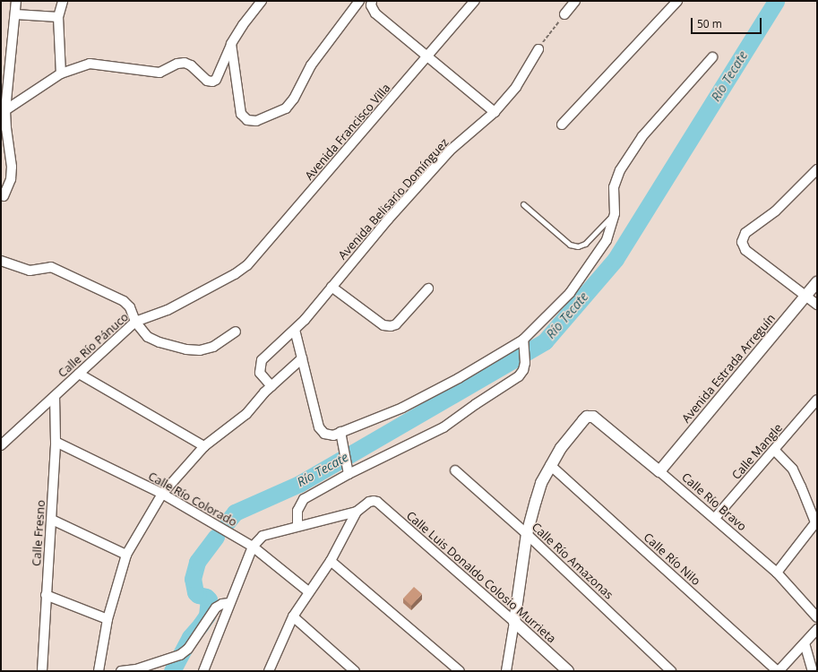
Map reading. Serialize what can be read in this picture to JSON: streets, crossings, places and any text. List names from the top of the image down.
{
  "streets": {
    "street": [
      "Avenida Francisco Villa",
      "Avenida Belisario Domínguez",
      "Calle Río Pánuco",
      "Avenida Estrada Arreguín",
      "Calle Mangle",
      "Calle Río Colorado",
      "Calle Río Bravo",
      "Calle Fresno",
      "Calle Río Nilo",
      "Calle Río Amazonas",
      "Calle Luis Donaldo Colosio Murrieta"
    ]
  },
  "crossings": [
    ["Avenida Francisco Villa", "Calle Río Pánuco"],
    ["Calle Río Pánuco", "Calle Fresno"],
    ["Avenida Estrada Arreguín", "Calle Río Bravo"],
    ["Calle Mangle", "Calle Río Bravo"],
    ["Calle Río Colorado", "Calle Fresno"],
    ["Calle Río Bravo", "Calle Río Nilo"]
  ],
  "water": ["Río Tecate"],
  "scale_bar": "50 m"
}
